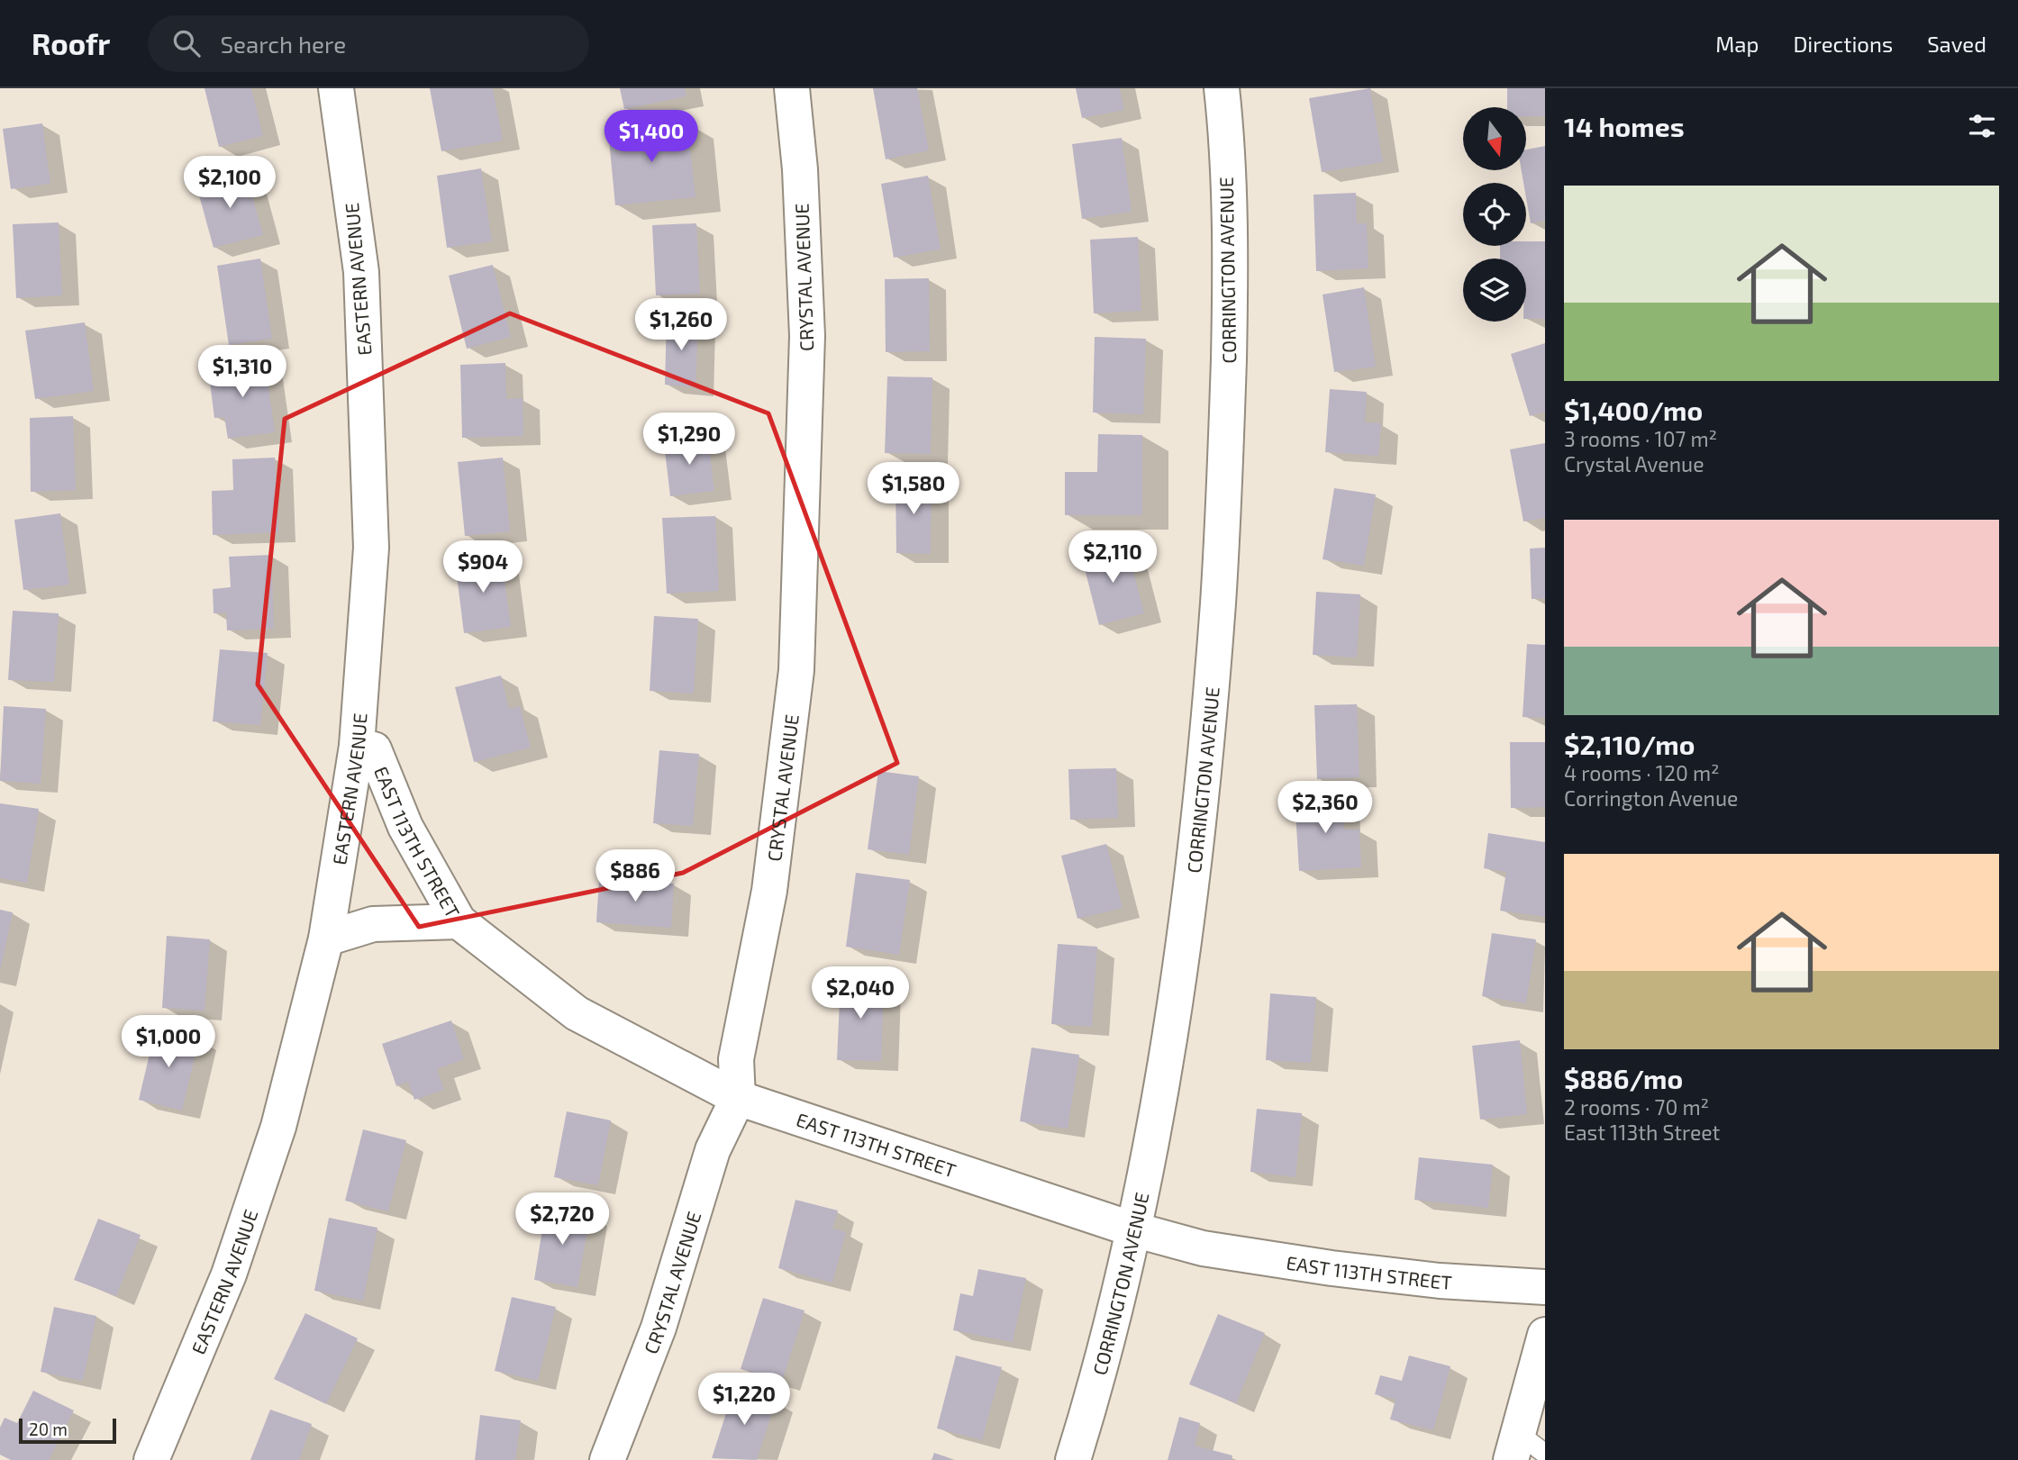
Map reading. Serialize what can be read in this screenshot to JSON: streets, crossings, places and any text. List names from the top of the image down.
{
  "streets": {
    "street": [
      "CORRINGTON AVENUE",
      "CRYSTAL AVENUE",
      "EASTERN AVENUE",
      "EAST 113TH STREET"
    ]
  },
  "crossings": [
    ["CORRINGTON AVENUE", "EAST 113TH STREET"],
    ["CRYSTAL AVENUE", "EAST 113TH STREET"],
    ["EASTERN AVENUE", "EAST 113TH STREET"]
  ],
  "scale_bar": "20 m",
  "north": "bottom",
  "page": {
    "header": "Roofr",
    "search": "Search here",
    "nav": ["Map", "Directions", "Saved"],
    "heading": "14 homes",
    "price": [
      "$1,400",
      "$2,100",
      "$1,260",
      "$1,310",
      "$1,290",
      "$1,580",
      "$2,110",
      "$904",
      "$2,360",
      "$886",
      "$2,040",
      "$1,000",
      "$2,720",
      "$1,220"
    ],
    "list": [
      {
        "name": "$1,400/mo",
        "note": "3 rooms · 107 m² · Crystal Avenue"
      },
      {
        "name": "$2,110/mo",
        "note": "4 rooms · 120 m² · Corrington Avenue"
      },
      {
        "name": "$886/mo",
        "note": "2 rooms · 70 m² · East 113th Street"
      }
    ],
    "scale": "20 m"
  }
}
